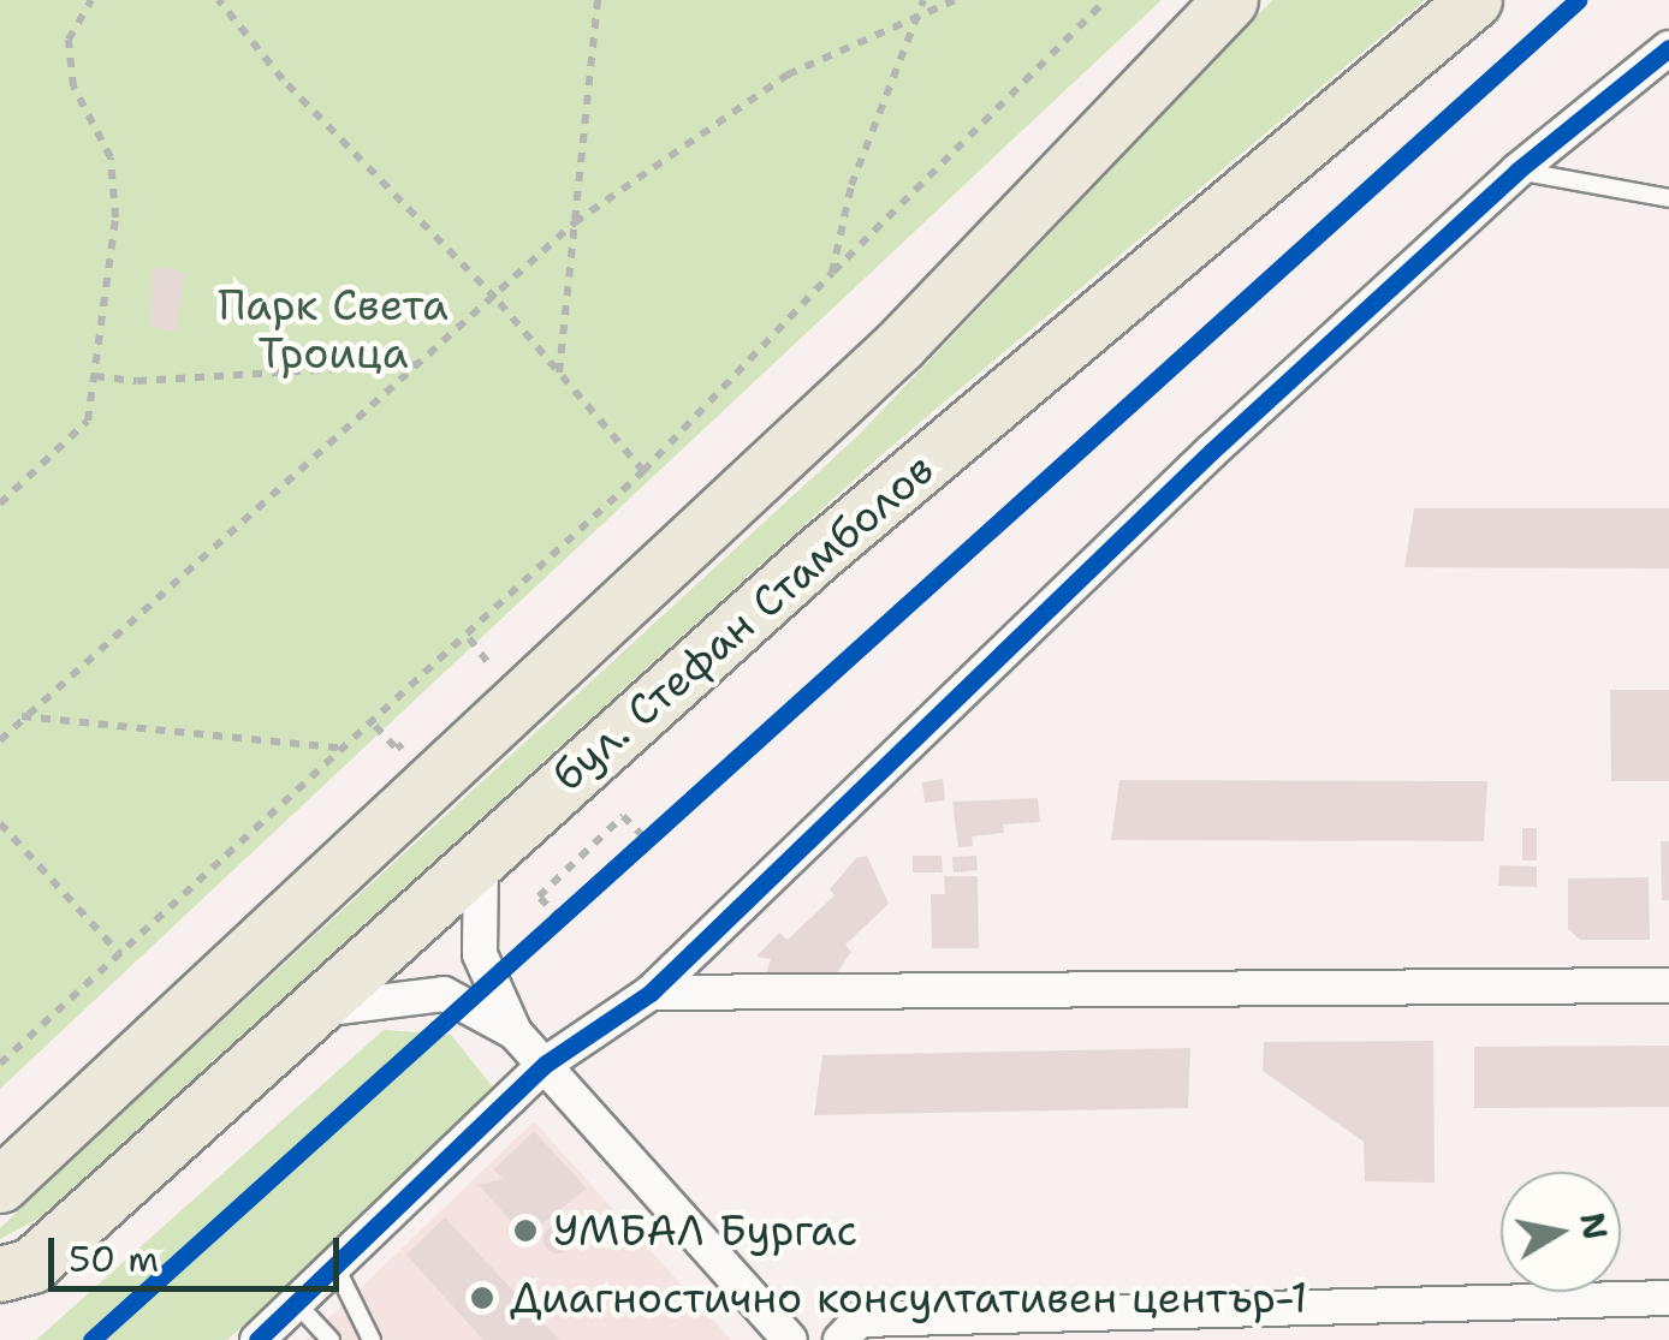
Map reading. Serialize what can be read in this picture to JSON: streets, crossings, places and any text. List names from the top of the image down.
{
  "streets": {
    "main road": ["бул. Стефан Стамболов"]
  },
  "parks": ["Парк Света Троица"],
  "places": ["УМБАЛ Бургас", "Диагностично консултативен център-1"],
  "scale_bar": "50 m",
  "north": "right"
}
